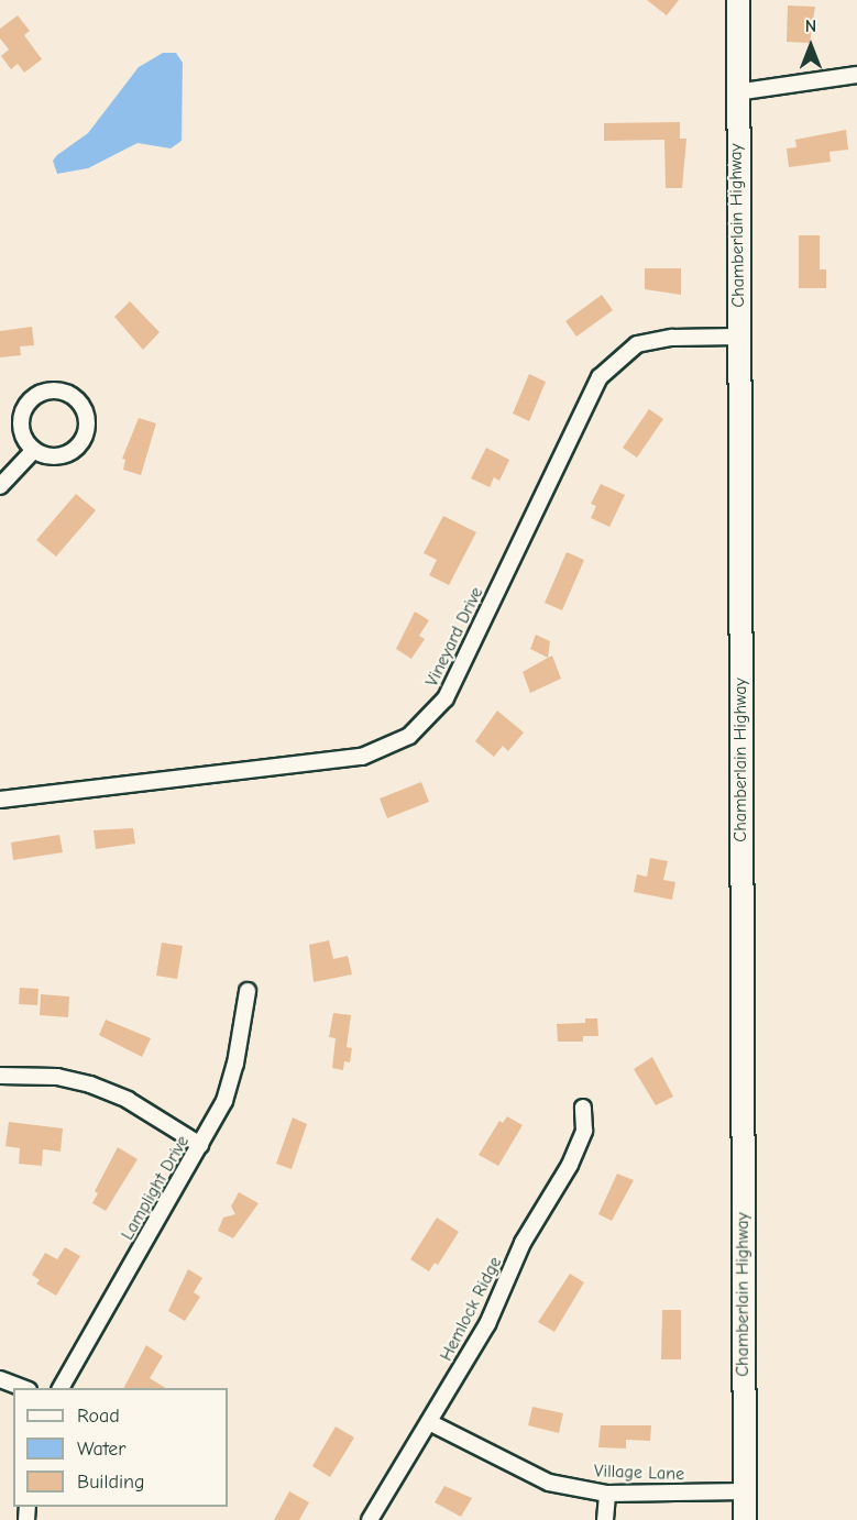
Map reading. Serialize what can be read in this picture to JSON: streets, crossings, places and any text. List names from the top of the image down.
{
  "streets": {
    "main road": ["Chamberlain Highway"],
    "street": [
      "Vineyard Drive",
      "Lamplight Drive",
      "Hemlock Ridge",
      "Village Lane"
    ]
  },
  "crossings": [
    ["Chamberlain Highway", "Vineyard Drive"],
    ["Chamberlain Highway", "Village Lane"],
    ["Hemlock Ridge", "Village Lane"]
  ],
  "legend": ["Road", "Water", "Building"],
  "north": "top"
}
